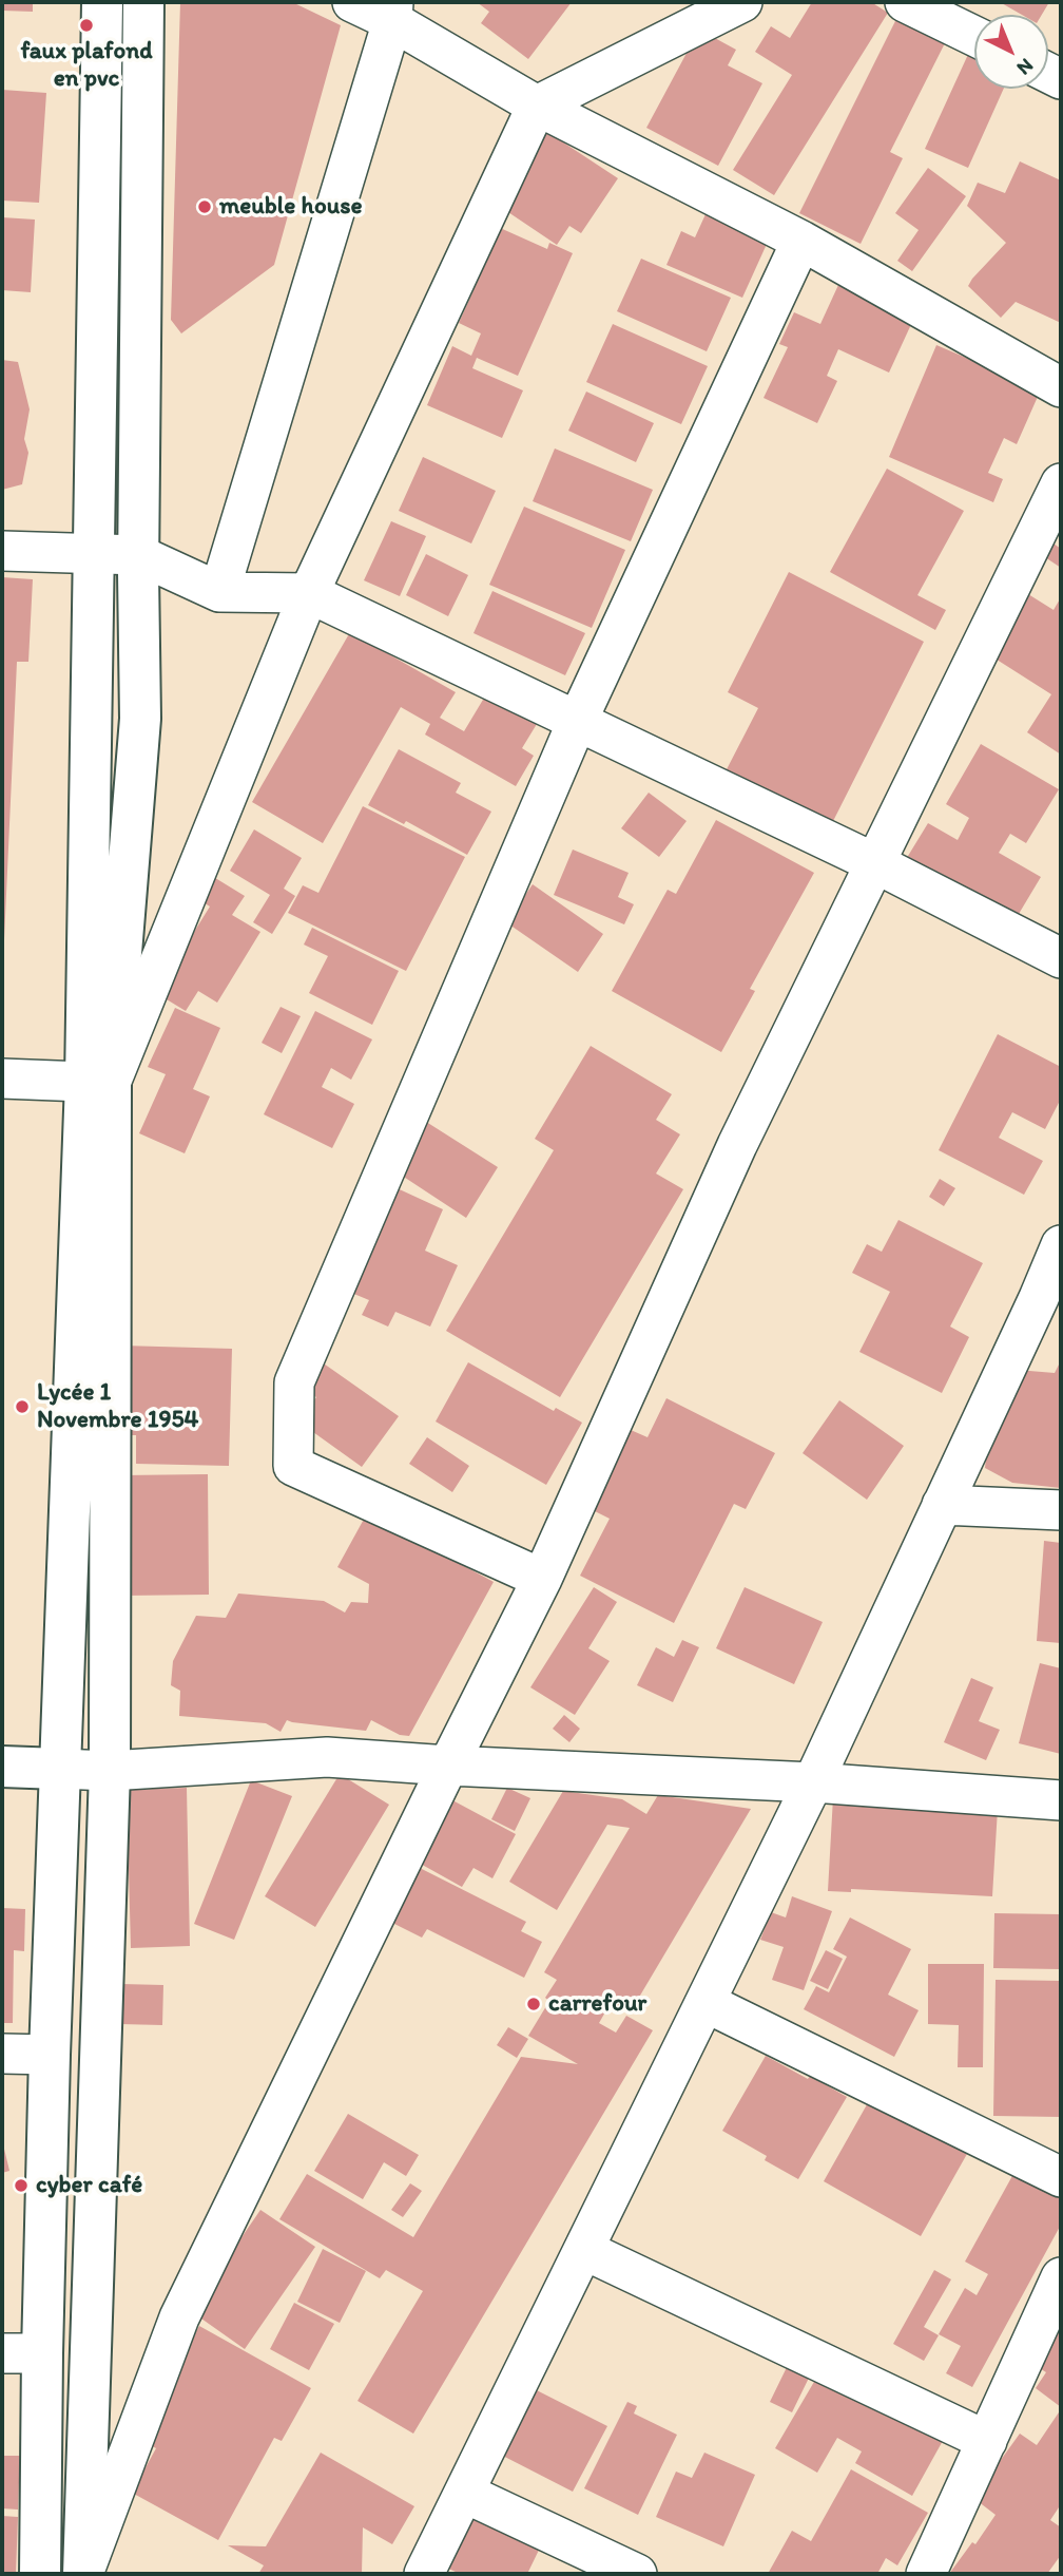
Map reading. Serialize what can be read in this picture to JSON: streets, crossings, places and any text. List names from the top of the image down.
{
  "places": [
    "faux plafond en pvc",
    "meuble house",
    "Lycée 1 Novembre 1954",
    "carrefour",
    "cyber café"
  ],
  "north": "bottom right"
}
